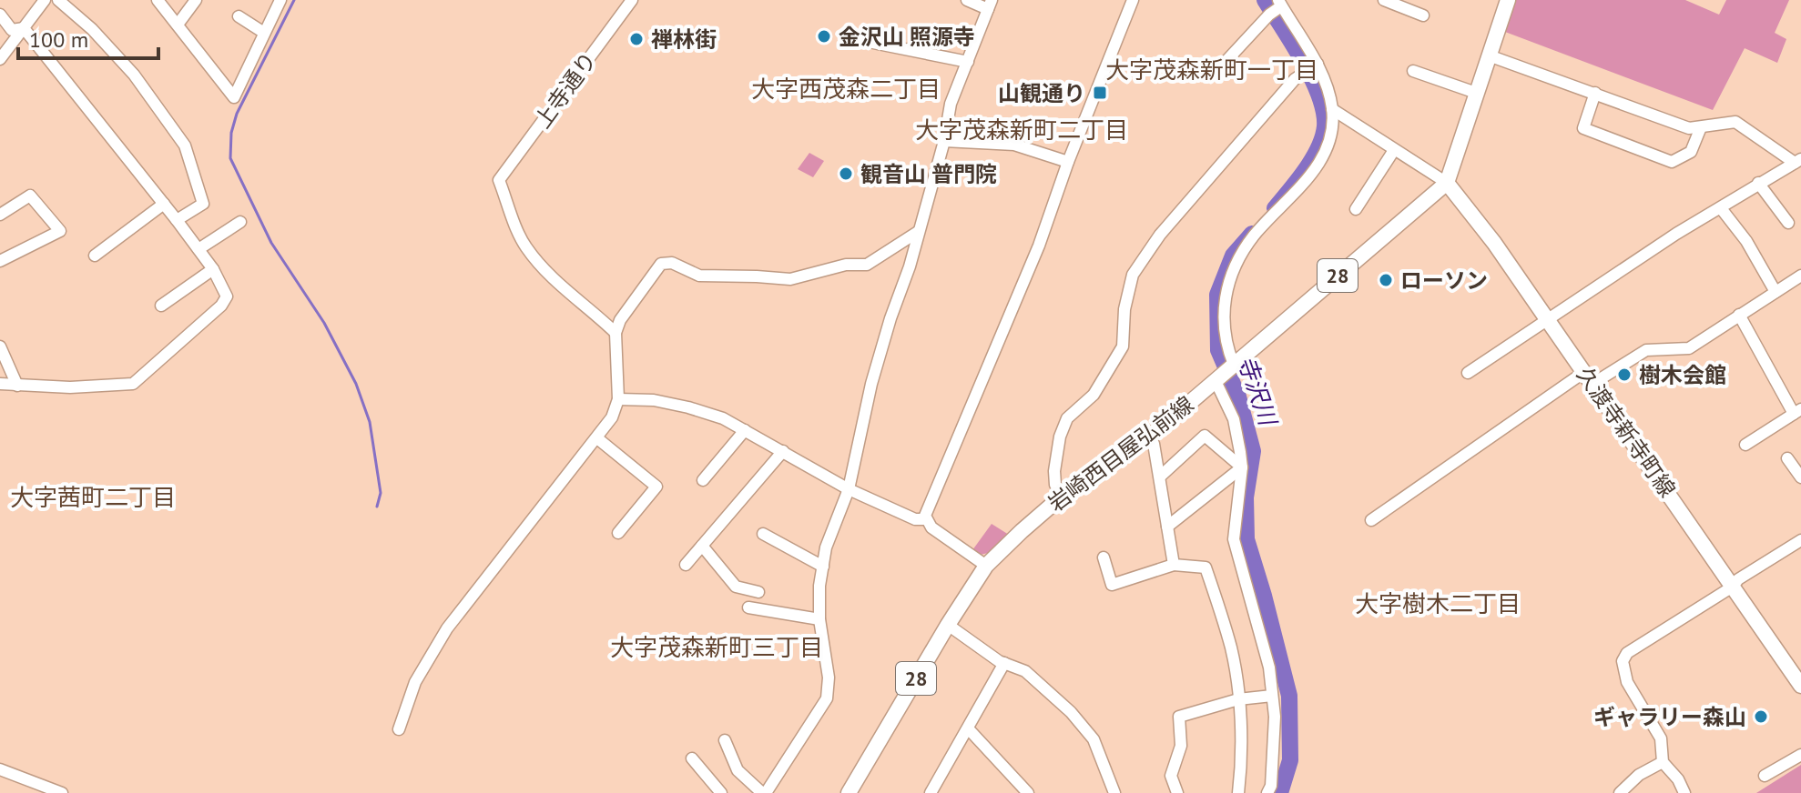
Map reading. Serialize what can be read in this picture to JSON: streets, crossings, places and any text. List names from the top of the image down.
{
  "streets": {
    "main road": ["28", "久渡寺新寺町線", "岩崎西目屋弘前線"],
    "street": ["上寺通り"]
  },
  "crossings": [
    ["久渡寺新寺町線", "岩崎西目屋弘前線"]
  ],
  "districts": [
    "大字茂森新町一丁目",
    "大字西茂森二丁目",
    "大字茂森新町二丁目",
    "大字茜町二丁目",
    "大字樹木二丁目",
    "大字茂森新町三丁目"
  ],
  "water": ["寺沢川"],
  "places": {
    "other": [
      "金沢山 照源寺",
      "禅林街",
      "観音山 普門院",
      "ローソン",
      "樹木会館",
      "ギャラリー森山"
    ],
    "transit": ["山観通り"]
  },
  "scale_bar": "100 m"
}
